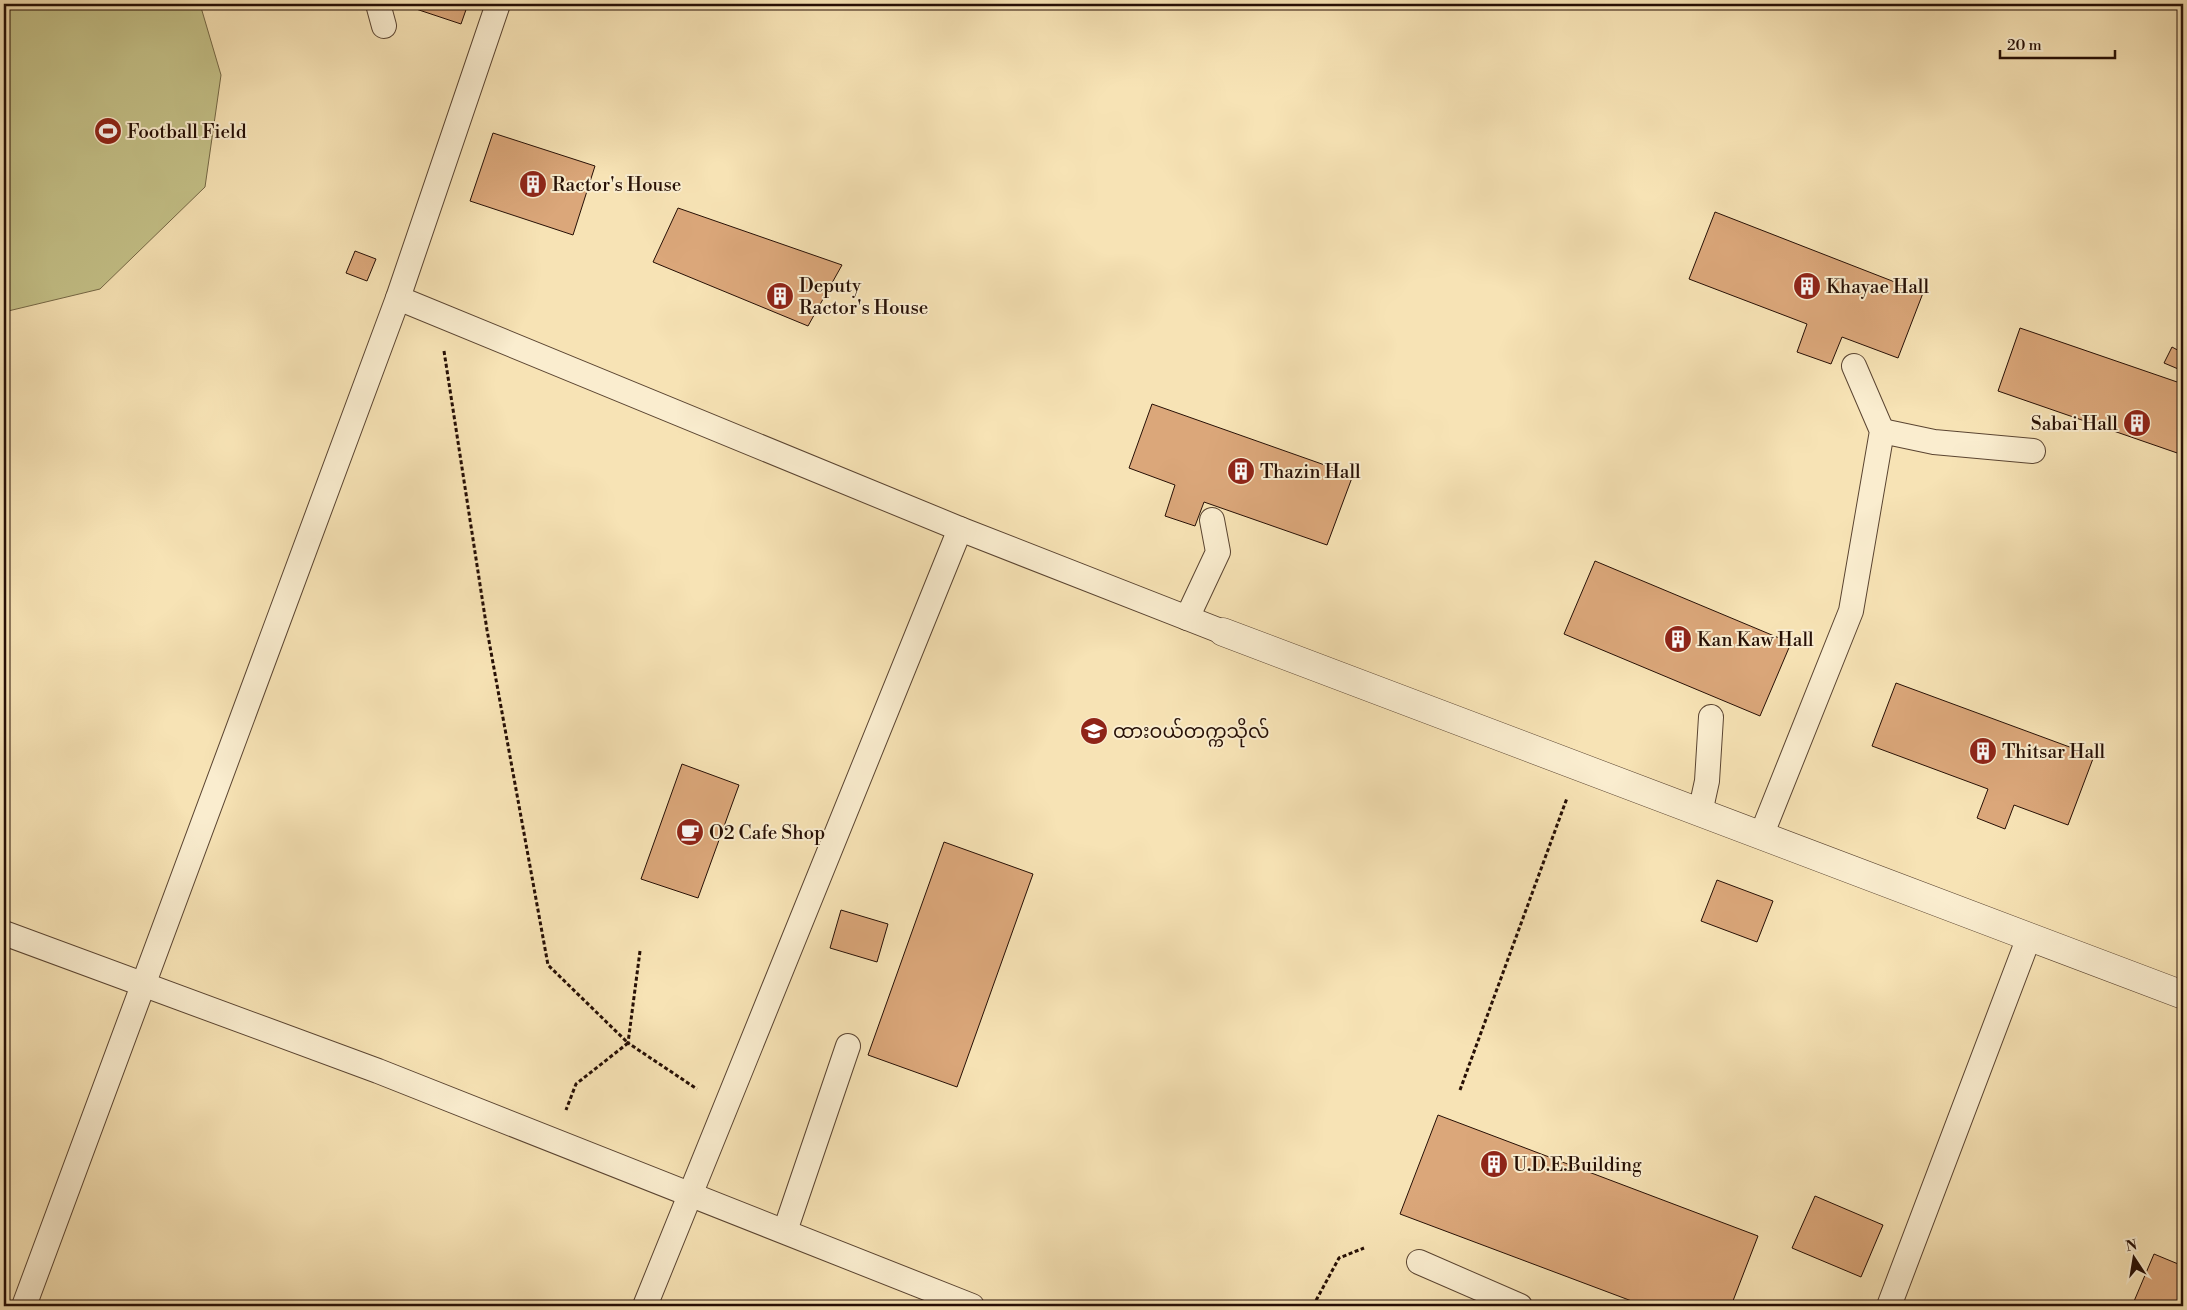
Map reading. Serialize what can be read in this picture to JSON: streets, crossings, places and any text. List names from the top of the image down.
{
  "places": {
    "sports": ["Football Field"],
    "building": [
      "Ractor's House",
      "Khayae Hall",
      "Deputy Ractor's House",
      "Sabai Hall",
      "Thazin Hall",
      "Kan Kaw Hall",
      "Thitsar Hall",
      "U.D.E.Building"
    ],
    "school or university": ["ထားဝယ်တက္ကသိုလ်"],
    "cafe": ["O2 Cafe Shop"]
  },
  "scale_bar": "20 m",
  "north": "top"
}
